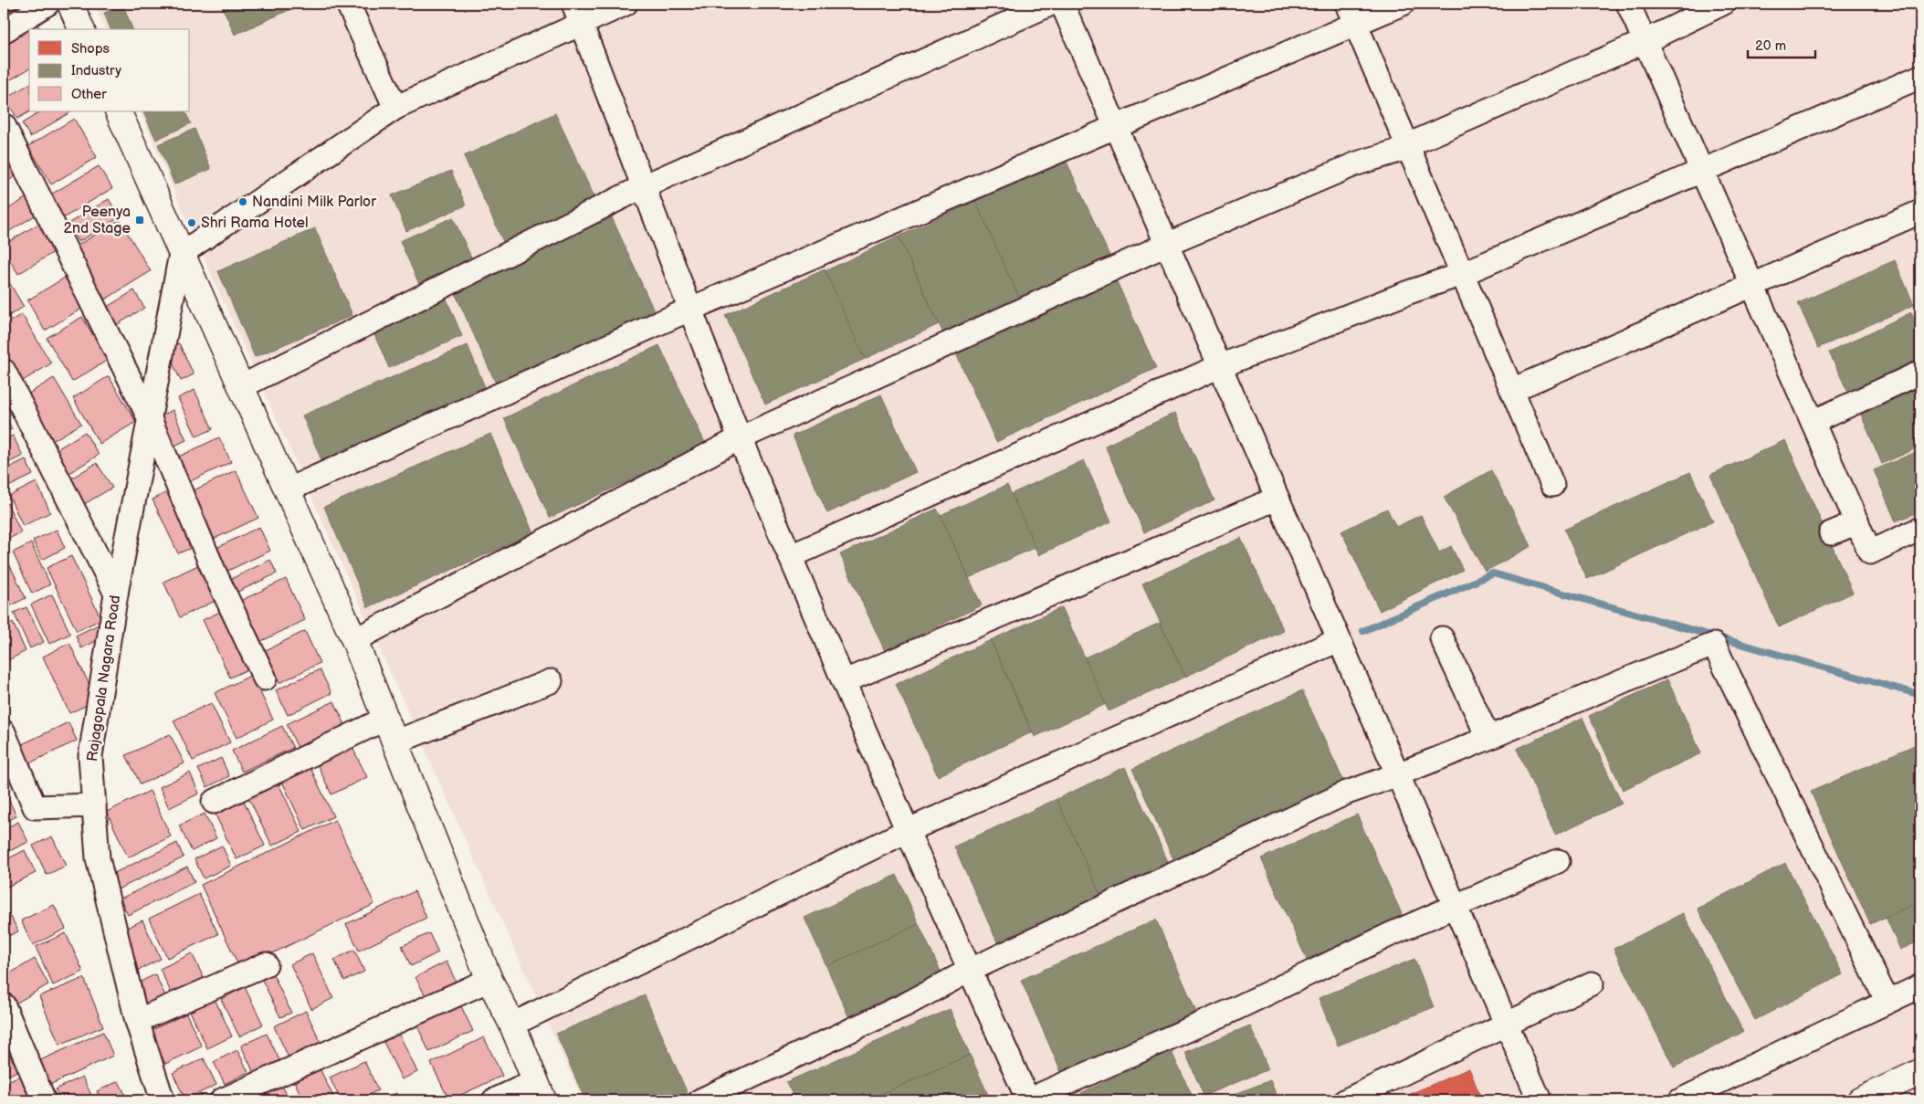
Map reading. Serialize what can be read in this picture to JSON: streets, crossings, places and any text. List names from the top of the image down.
{
  "streets": {
    "street": ["Rajagopala Nagara Road"]
  },
  "places": {
    "other": ["Nandini Milk Parlor", "Shri Rama Hotel"],
    "transit": ["Peenya 2nd Stage"]
  },
  "legend": ["Shops", "Industry", "Other"],
  "scale_bar": "20 m"
}
